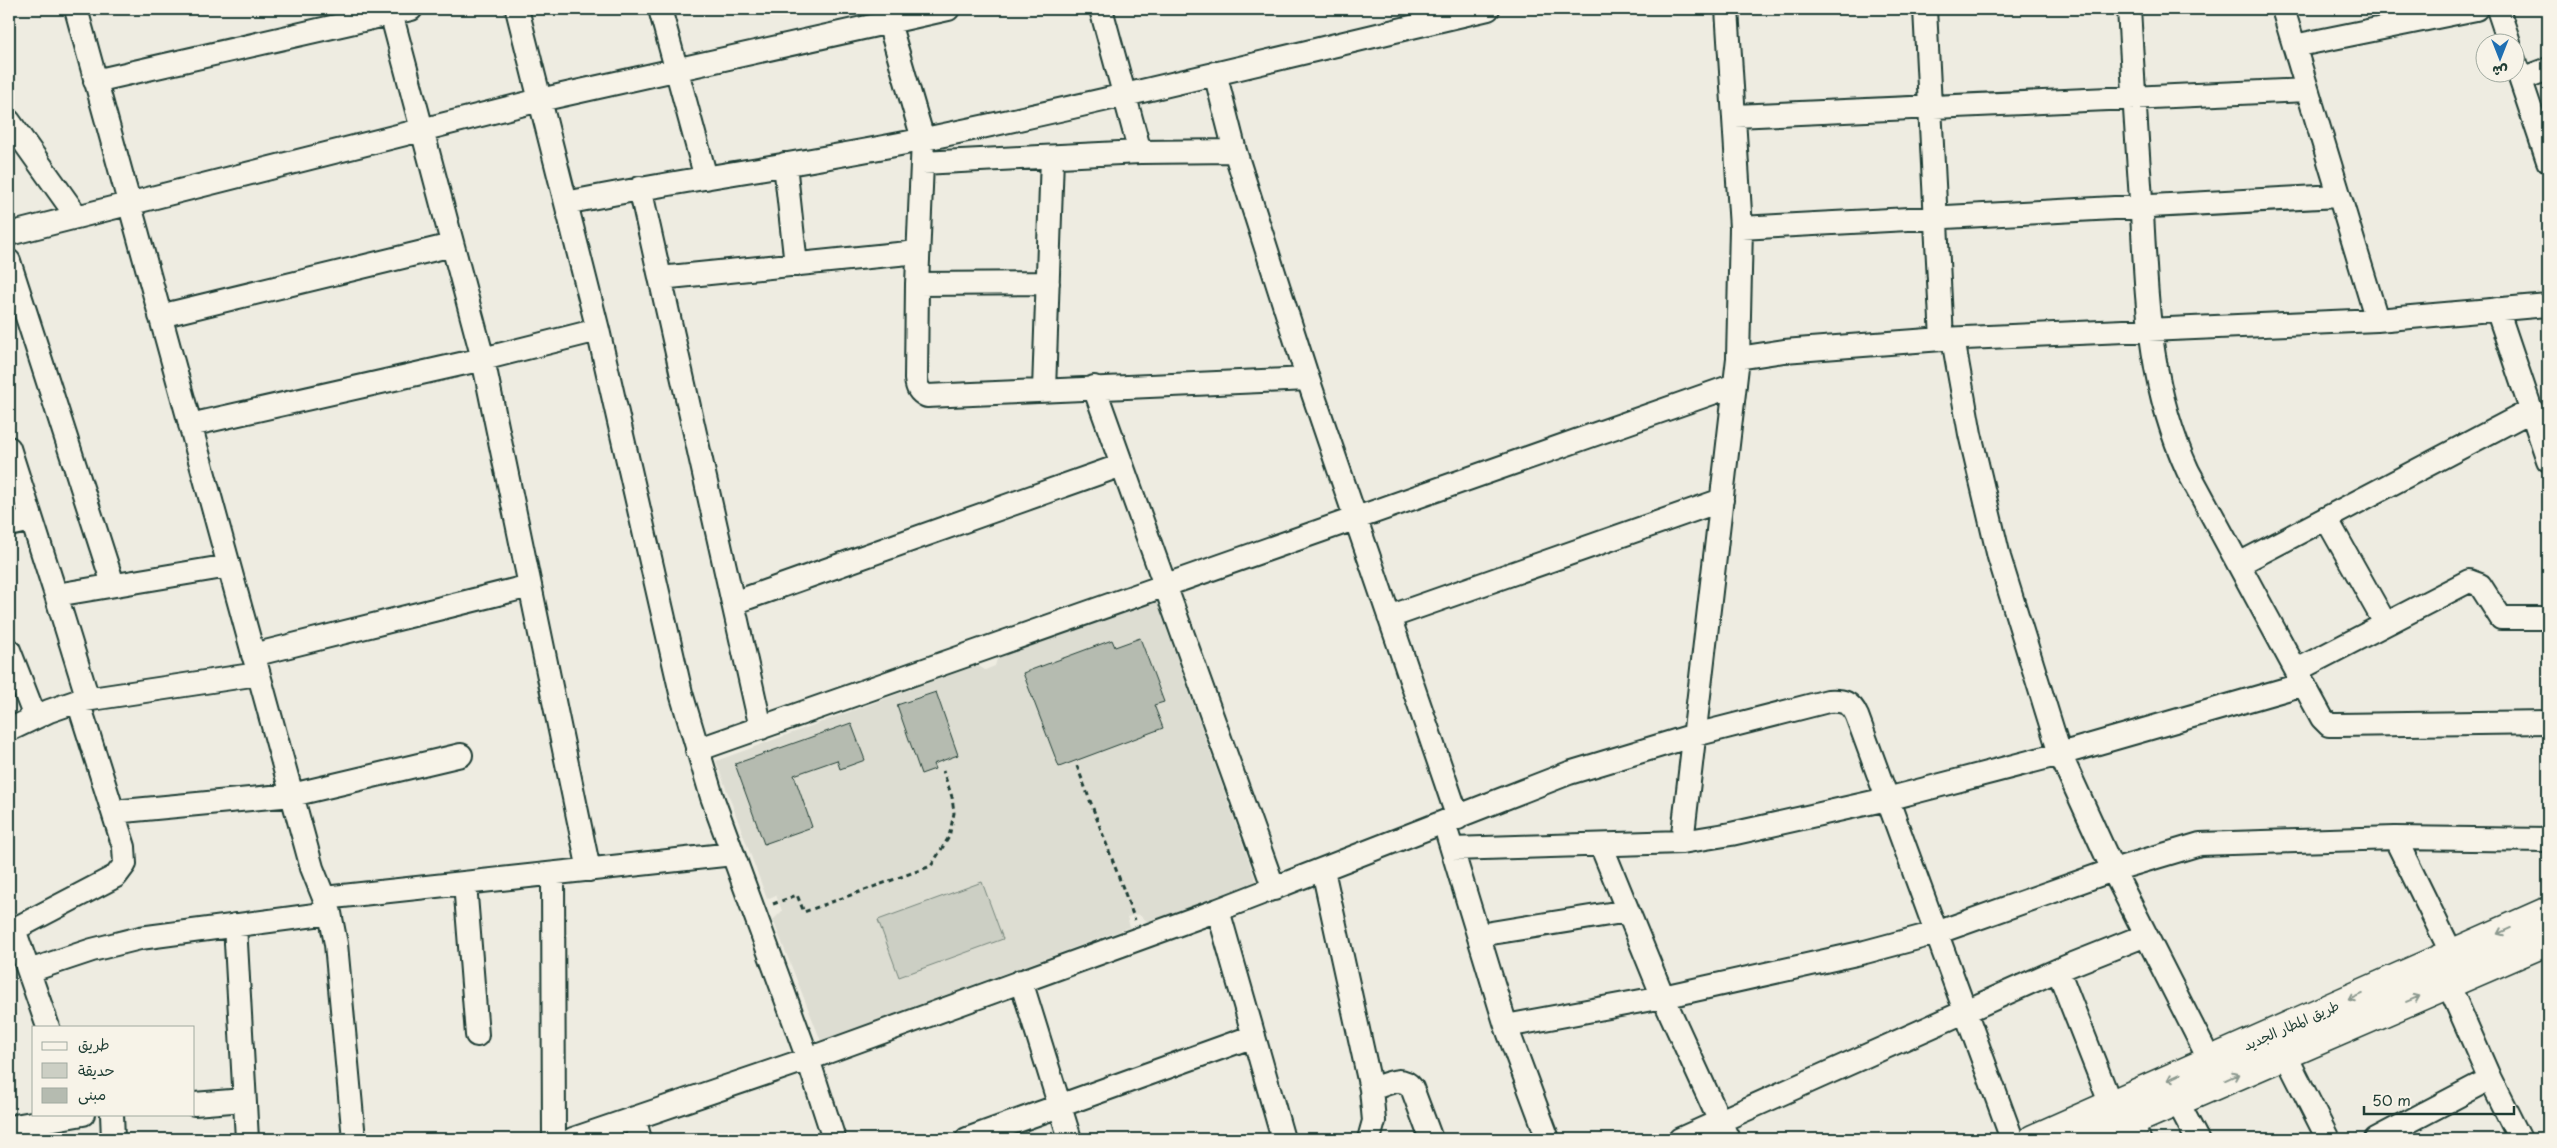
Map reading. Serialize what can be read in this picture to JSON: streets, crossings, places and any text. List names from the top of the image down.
{
  "streets": {
    "street": ["طريق المطار الجديد"]
  },
  "legend": ["طريق", "حديقة", "مبنى"],
  "scale_bar": "50 m",
  "north": "bottom"
}
